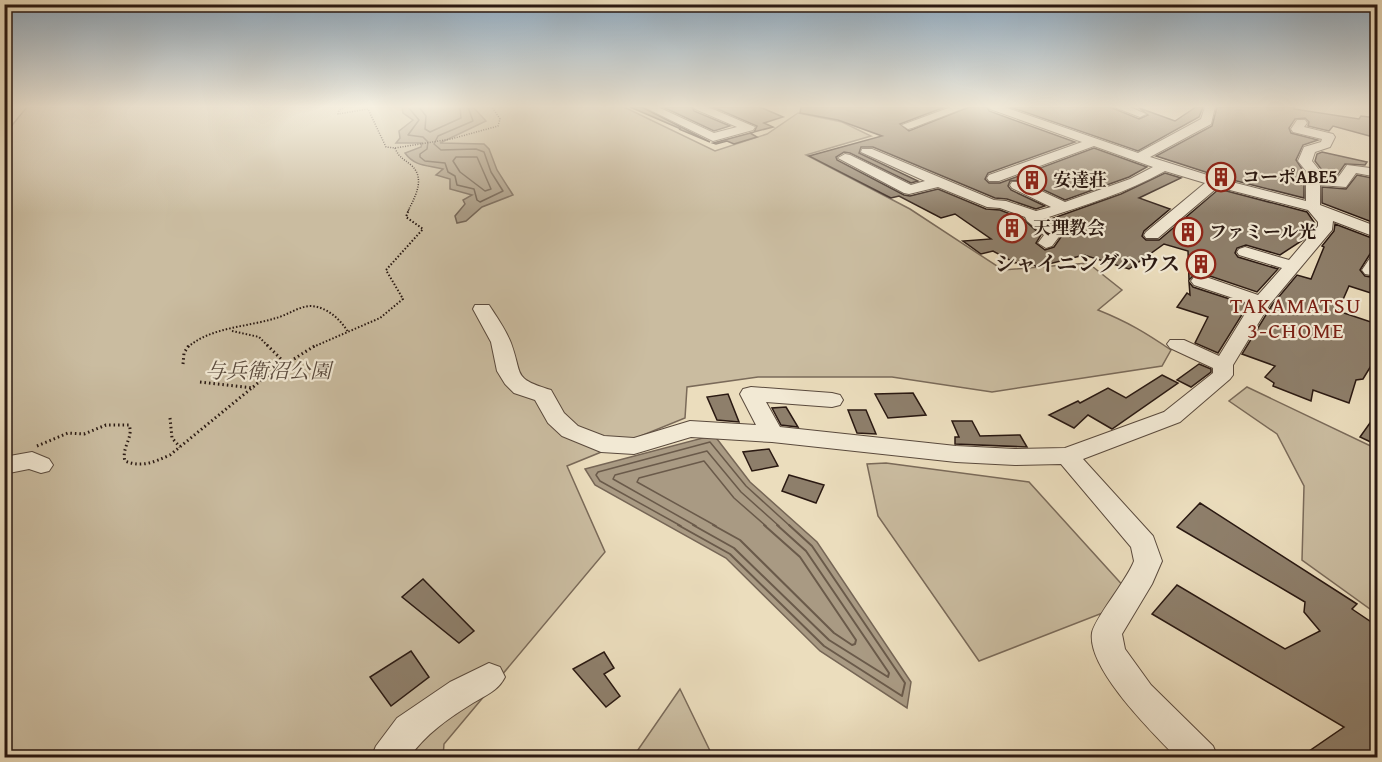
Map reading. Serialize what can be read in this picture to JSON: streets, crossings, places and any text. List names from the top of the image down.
{
  "districts": ["TAKAMATSU 3-CHOME"],
  "parks": ["与兵衛沼公園"],
  "places": {
    "building": [
      "コーポABE5",
      "安達荘",
      "天理教会",
      "ファミール光",
      "シャイニングハウス"
    ]
  }
}
